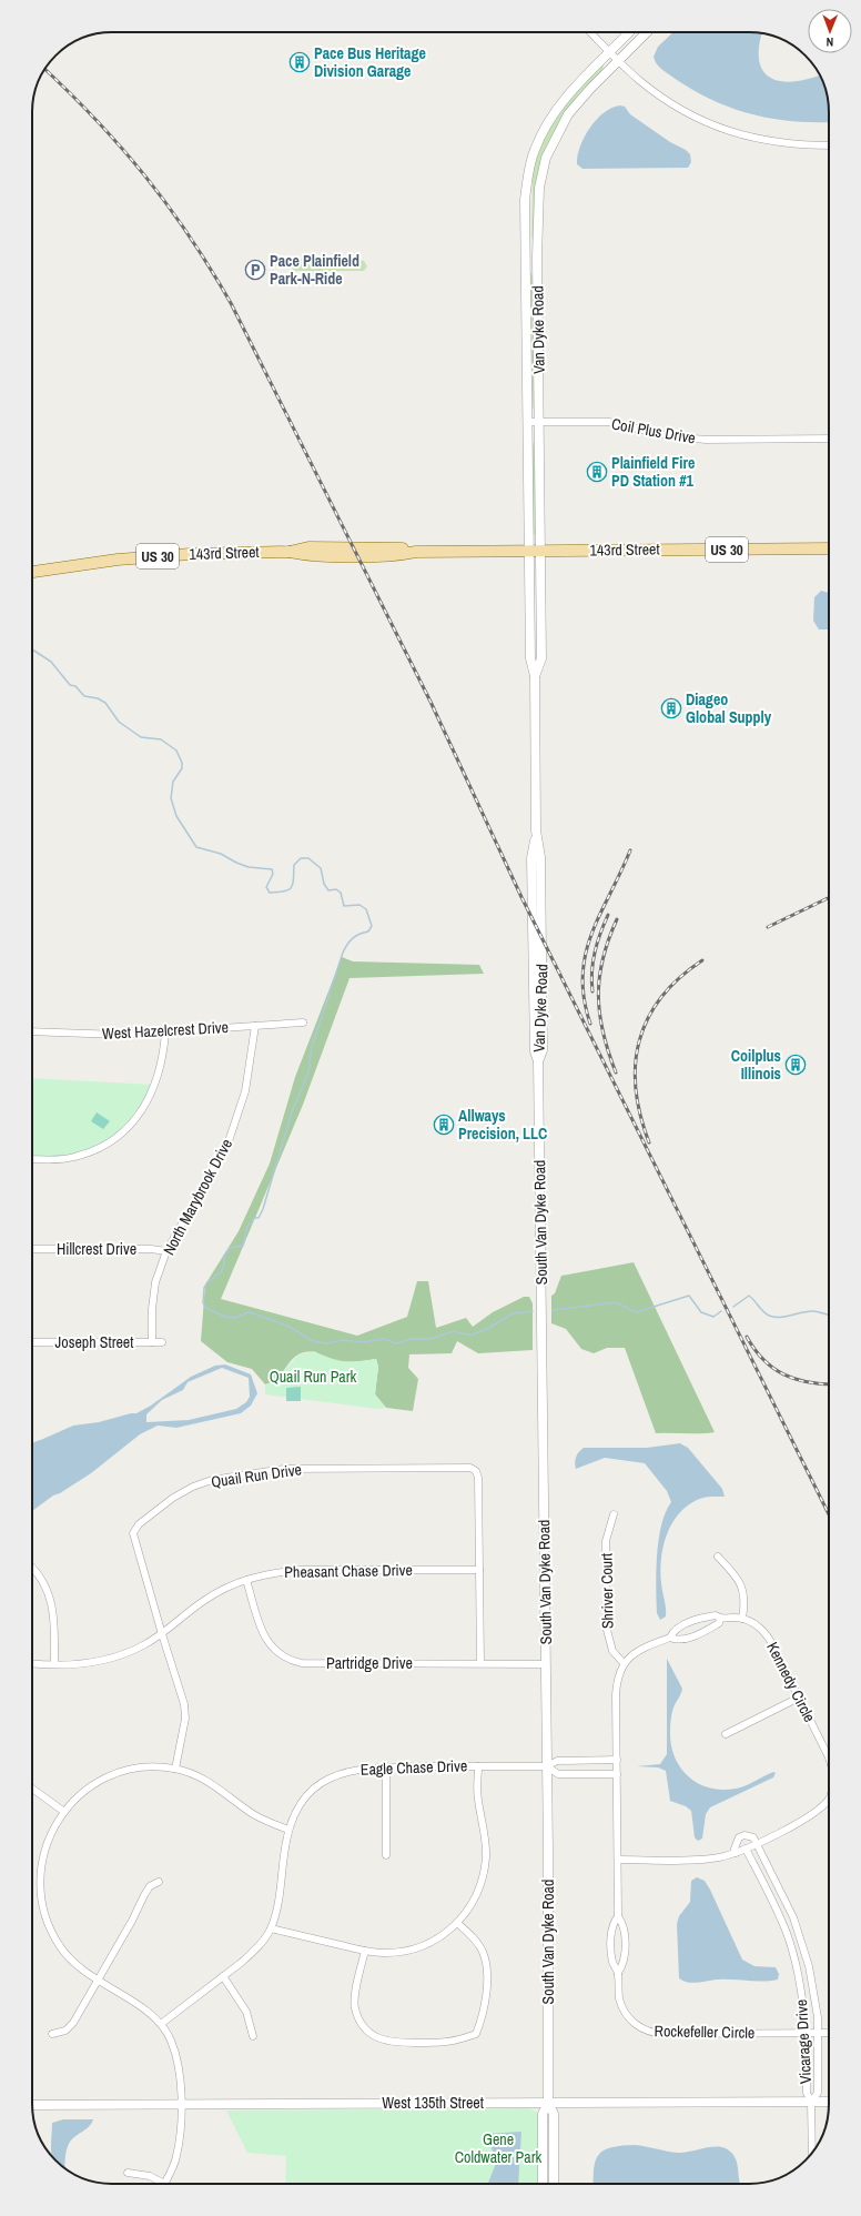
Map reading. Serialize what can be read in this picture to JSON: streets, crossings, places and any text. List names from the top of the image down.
{
  "streets": {
    "main road": ["143rd Street", "US 30"],
    "street": [
      "Van Dyke Road",
      "Coil Plus Drive",
      "West Hazelcrest Drive",
      "North Marybrook Drive",
      "South Van Dyke Road",
      "Hillcrest Drive",
      "Joseph Street",
      "Quail Run Drive",
      "Pheasant Chase Drive",
      "Shriver Court",
      "Partridge Drive",
      "Kennedy Circle",
      "Eagle Chase Drive",
      "Rockefeller Circle",
      "Vicarage Drive",
      "West 135th Street"
    ]
  },
  "crossings": [
    ["Van Dyke Road", "Coil Plus Drive"],
    ["Van Dyke Road", "143rd Street"],
    ["Van Dyke Road", "South Van Dyke Road"],
    ["West Hazelcrest Drive", "North Marybrook Drive"],
    ["North Marybrook Drive", "Hillcrest Drive"],
    ["North Marybrook Drive", "Joseph Street"],
    ["South Van Dyke Road", "Partridge Drive"],
    ["South Van Dyke Road", "Eagle Chase Drive"],
    ["South Van Dyke Road", "West 135th Street"],
    ["Quail Run Drive", "Pheasant Chase Drive"],
    ["Quail Run Drive", "Partridge Drive"],
    ["Pheasant Chase Drive", "Partridge Drive"],
    ["Kennedy Circle", "Rockefeller Circle"],
    ["Kennedy Circle", "Vicarage Drive"],
    ["Eagle Chase Drive", "Rockefeller Circle"],
    ["Rockefeller Circle", "Vicarage Drive"],
    ["Vicarage Drive", "West 135th Street"]
  ],
  "parks": ["Quail Run Park", "Gene Coldwater Park"],
  "places": {
    "building": [
      "Pace Bus Heritage Division Garage",
      "Plainfield Fire PD Station #1",
      "Diageo Global Supply",
      "Coilplus Illinois",
      "Allways Precision, LLC"
    ],
    "parking": ["Pace Plainfield Park-N-Ride"]
  },
  "north": "bottom"
}
